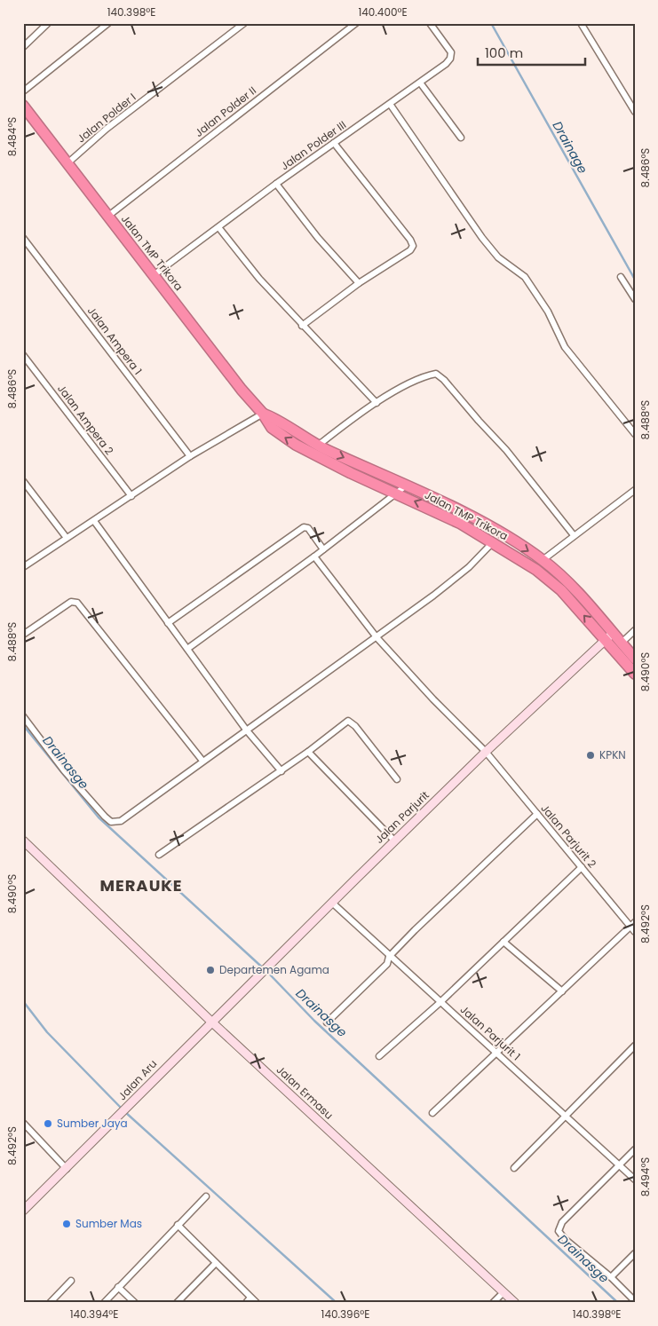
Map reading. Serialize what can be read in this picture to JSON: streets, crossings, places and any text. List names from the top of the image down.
{
  "streets": {
    "highway": ["Jalan TMP Trikora"],
    "street": [
      "Jalan Polder II",
      "Jalan Polder I",
      "Jalan Polder III",
      "Jalan Ampera 1",
      "Jalan Ampera 2",
      "Jalan Parjurit",
      "Jalan Parjurit 2",
      "Jalan Parjurit 1",
      "Jalan Aru",
      "Jalan Ermasu"
    ]
  },
  "crossings": [
    ["Jalan Polder II", "Jalan TMP Trikora"],
    ["Jalan Polder I", "Jalan TMP Trikora"],
    ["Jalan Polder III", "Jalan TMP Trikora"],
    ["Jalan TMP Trikora", "Jalan Parjurit"],
    ["Jalan Parjurit", "Jalan Parjurit 2"],
    ["Jalan Parjurit", "Jalan Parjurit 1"],
    ["Jalan Parjurit", "Jalan Aru"],
    ["Jalan Parjurit", "Jalan Ermasu"],
    ["Jalan Aru", "Jalan Ermasu"]
  ],
  "districts": ["MERAUKE"],
  "water": ["Drainage", "Drainasge"],
  "places": [
    "KPKN",
    "Departemen Agama",
    "Sumber Jaya",
    "Sumber Mas"
  ],
  "scale_bar": "100 m",
  "coordinates": [
    "140.398°E",
    "140.400°E",
    "8.484°S",
    "8.486°S",
    "8.488°S",
    "8.490°S",
    "8.492°S",
    "8.494°S",
    "140.394°E",
    "140.396°E"
  ]
}
